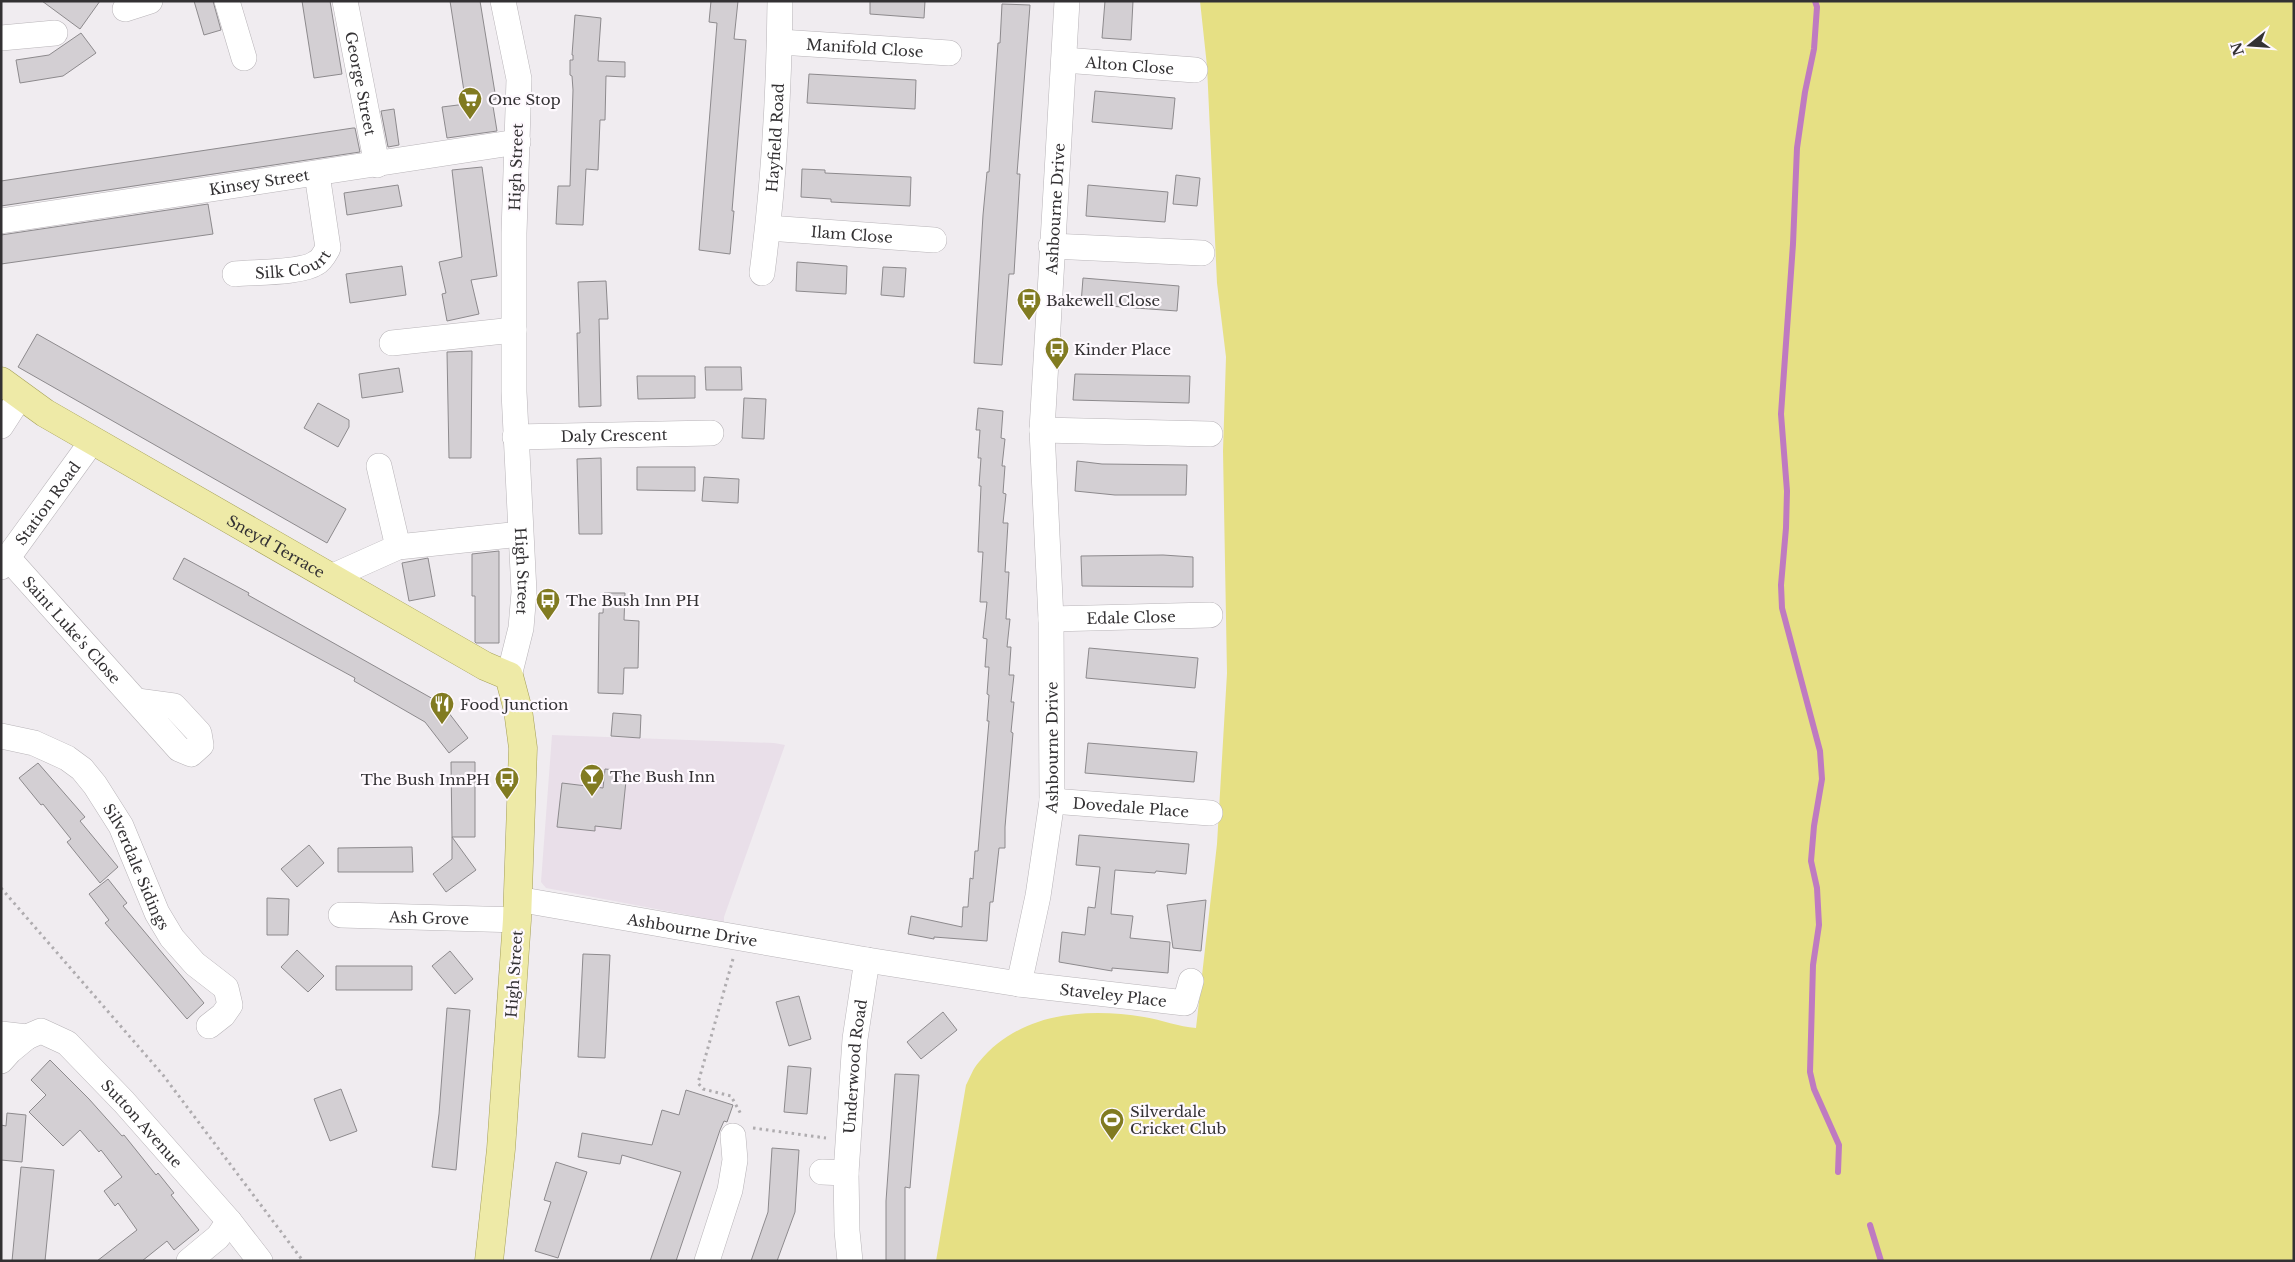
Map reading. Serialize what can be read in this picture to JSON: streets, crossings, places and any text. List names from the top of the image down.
{
  "streets": {
    "main road": ["High Street", "Sneyd Terrace"],
    "street": [
      "Manifold Close",
      "Alton Close",
      "George Street",
      "Hayfield Road",
      "Kinsey Street",
      "Ashbourne Drive",
      "Ilam Close",
      "Silk Court",
      "Daly Crescent",
      "Station Road",
      "Edale Close",
      "Saint Luke's Close",
      "Dovedale Place",
      "Silverdale Sidings",
      "Ash Grove",
      "Staveley Place",
      "Underwood Road",
      "Sutton Avenue"
    ]
  },
  "crossings": [
    ["Manifold Close", "Hayfield Road"],
    ["Alton Close", "Ashbourne Drive"],
    ["George Street", "Kinsey Street"],
    ["Hayfield Road", "Ilam Close"],
    ["High Street", "Kinsey Street"],
    ["High Street", "Ashbourne Drive"],
    ["High Street", "Daly Crescent"],
    ["High Street", "Sneyd Terrace"],
    ["High Street", "Ash Grove"],
    ["Kinsey Street", "Silk Court"],
    ["Ashbourne Drive", "Edale Close"],
    ["Ashbourne Drive", "Dovedale Place"],
    ["Ashbourne Drive", "Ash Grove"],
    ["Ashbourne Drive", "Staveley Place"],
    ["Ashbourne Drive", "Underwood Road"],
    ["Station Road", "Sneyd Terrace"],
    ["Station Road", "Saint Luke's Close"]
  ],
  "places": {
    "supermarket": ["One Stop"],
    "bus stop": [
      "Bakewell Close",
      "Kinder Place",
      "The Bush Inn PH",
      "The Bush InnPH"
    ],
    "restaurant": ["Food Junction"],
    "bar": ["The Bush Inn"],
    "sports": ["Silverdale Cricket Club"]
  },
  "north": "left"
}
